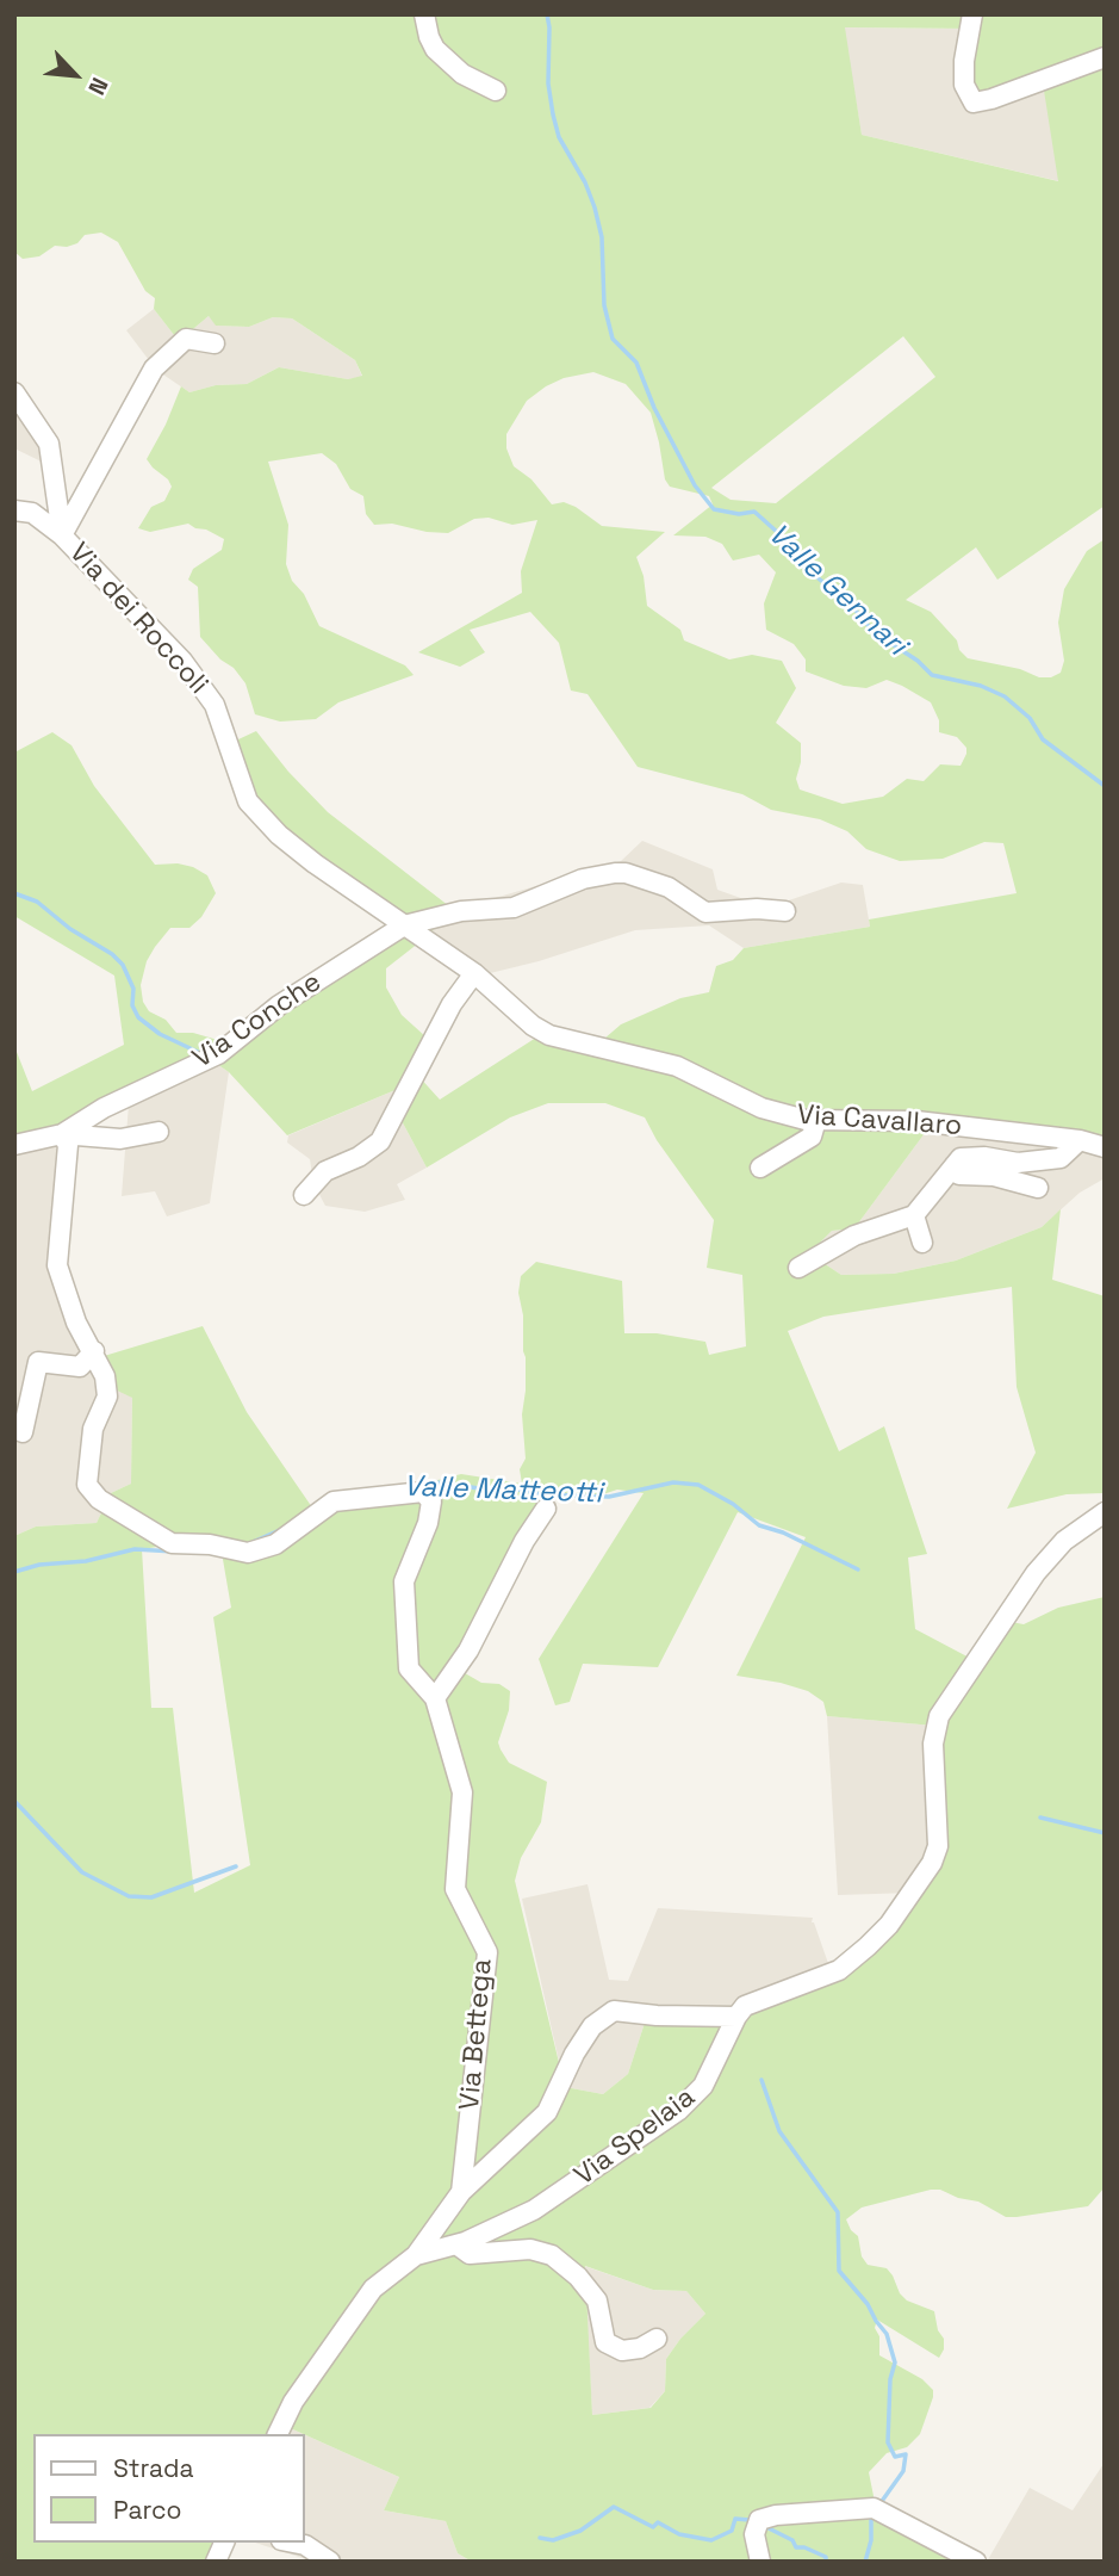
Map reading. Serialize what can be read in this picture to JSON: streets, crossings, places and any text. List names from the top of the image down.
{
  "streets": {
    "street": [
      "Via dei Roccoli",
      "Via Conche",
      "Via Cavallaro",
      "Via Bettega",
      "Via Spelaia"
    ]
  },
  "crossings": [
    ["Via dei Roccoli", "Via Conche"],
    ["Via dei Roccoli", "Via Cavallaro"],
    ["Via Conche", "Via Cavallaro"],
    ["Via Conche", "Via Bettega"],
    ["Via Bettega", "Via Spelaia"]
  ],
  "water": ["Valle Gennari", "Valle Matteotti"],
  "legend": ["Strada", "Parco"],
  "north": "bottom right"
}
